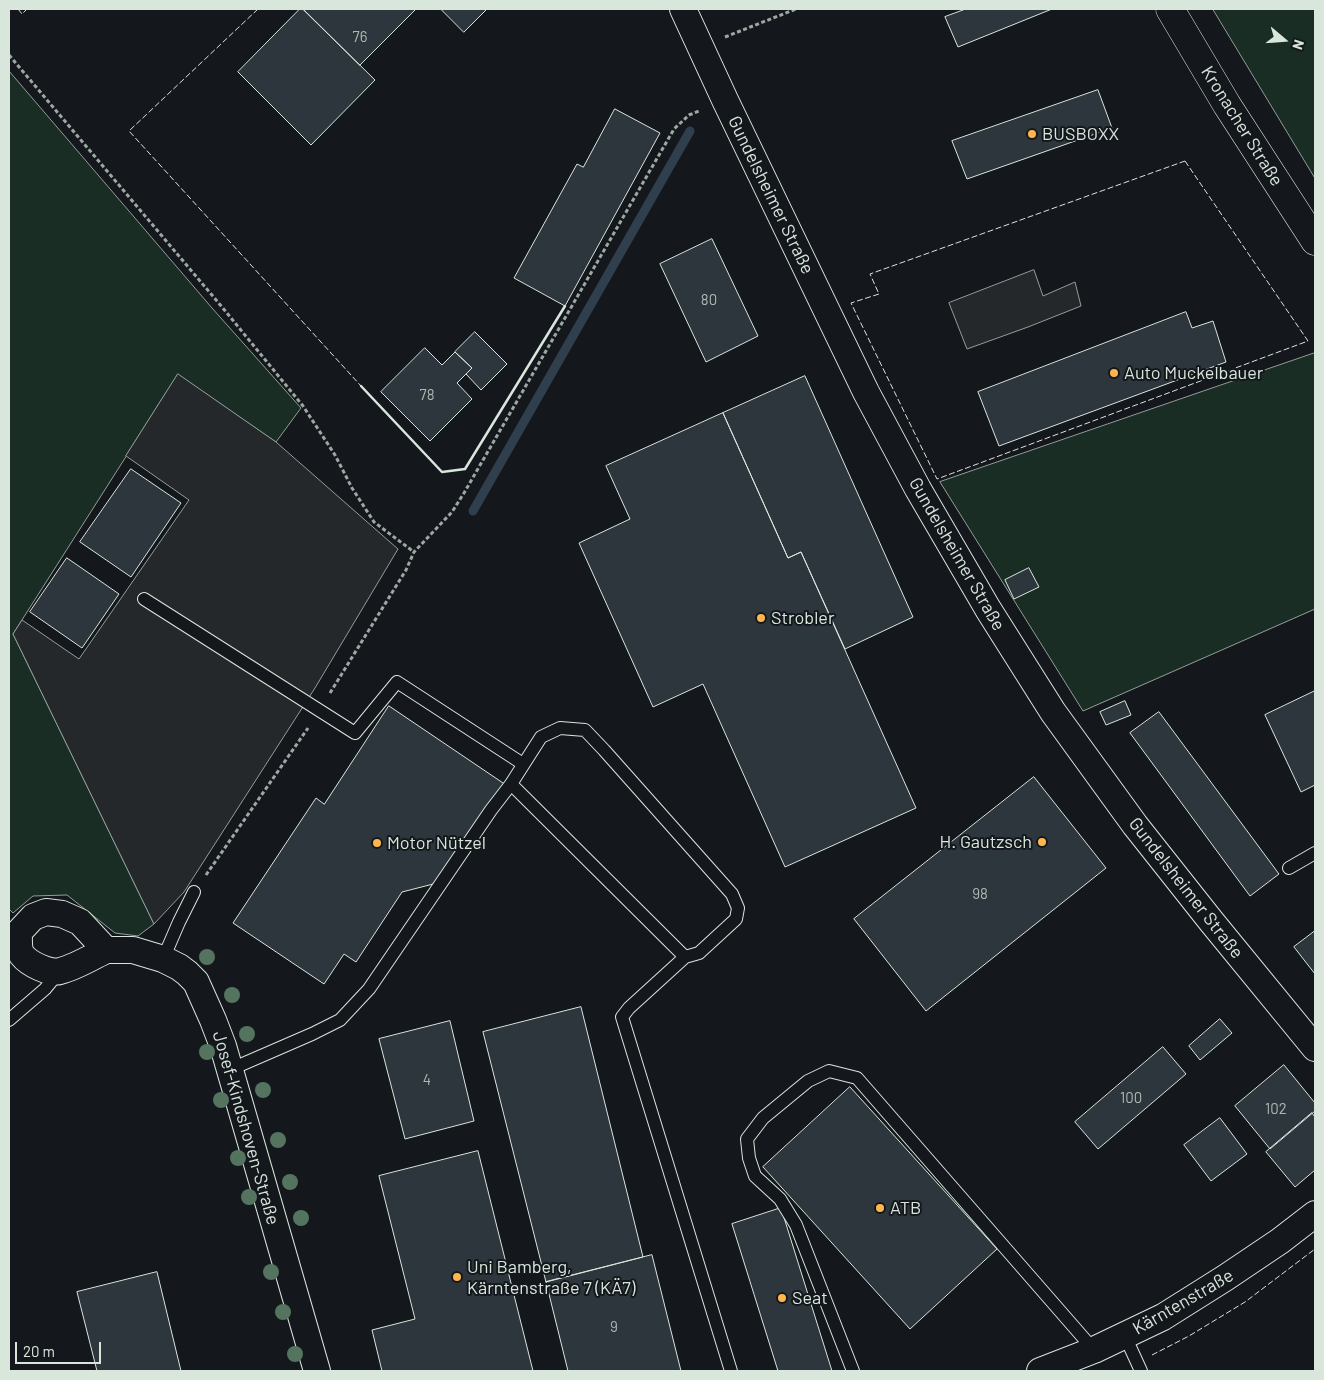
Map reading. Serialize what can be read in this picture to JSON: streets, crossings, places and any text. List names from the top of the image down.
{
  "streets": {
    "street": [
      "Kronacher Straße",
      "Gundelsheimer Straße",
      "Josef-Kindshoven-Straße",
      "Kärntenstraße"
    ]
  },
  "places": [
    "BUSBOXX",
    "Auto Muckelbauer",
    "Strobler",
    "H. Gautzsch",
    "Motor Nützel",
    "ATB",
    "Uni Bamberg, Kärntenstraße 7 (KÄ7)",
    "Seat"
  ],
  "house_numbers": [
    "76",
    "80",
    "78",
    "98",
    "4",
    "100",
    "102",
    "9"
  ],
  "scale_bar": "20 m",
  "north": "right"
}
